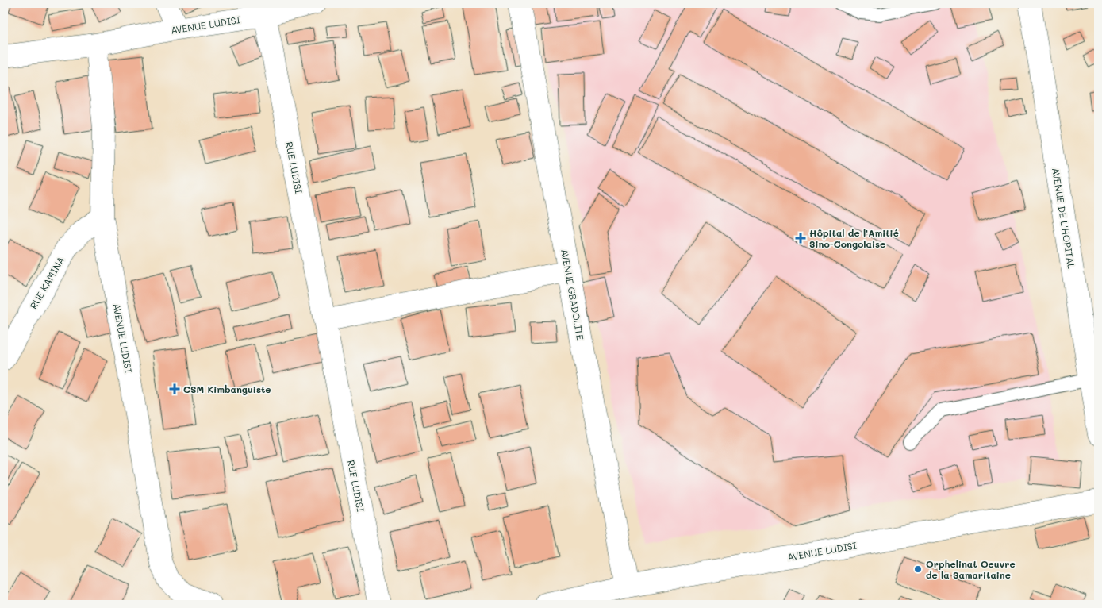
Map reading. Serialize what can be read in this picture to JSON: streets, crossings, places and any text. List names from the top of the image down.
{
  "streets": {
    "street": [
      "AVENUE LUDISI",
      "RUE LUDISI",
      "AVENUE DE L'HOPITAL",
      "RUE KAMINA",
      "AVENUE GBADOLITE"
    ]
  },
  "crossings": [
    ["AVENUE LUDISI", "RUE LUDISI"],
    ["AVENUE LUDISI", "RUE KAMINA"],
    ["AVENUE LUDISI", "AVENUE GBADOLITE"]
  ],
  "places": {
    "health": ["Hôpital de l'Amitié Sino-Congolaise", "CSM Kimbanguiste"],
    "other": ["Orphelinat Oeuvre de la Samaritaine"]
  }
}
